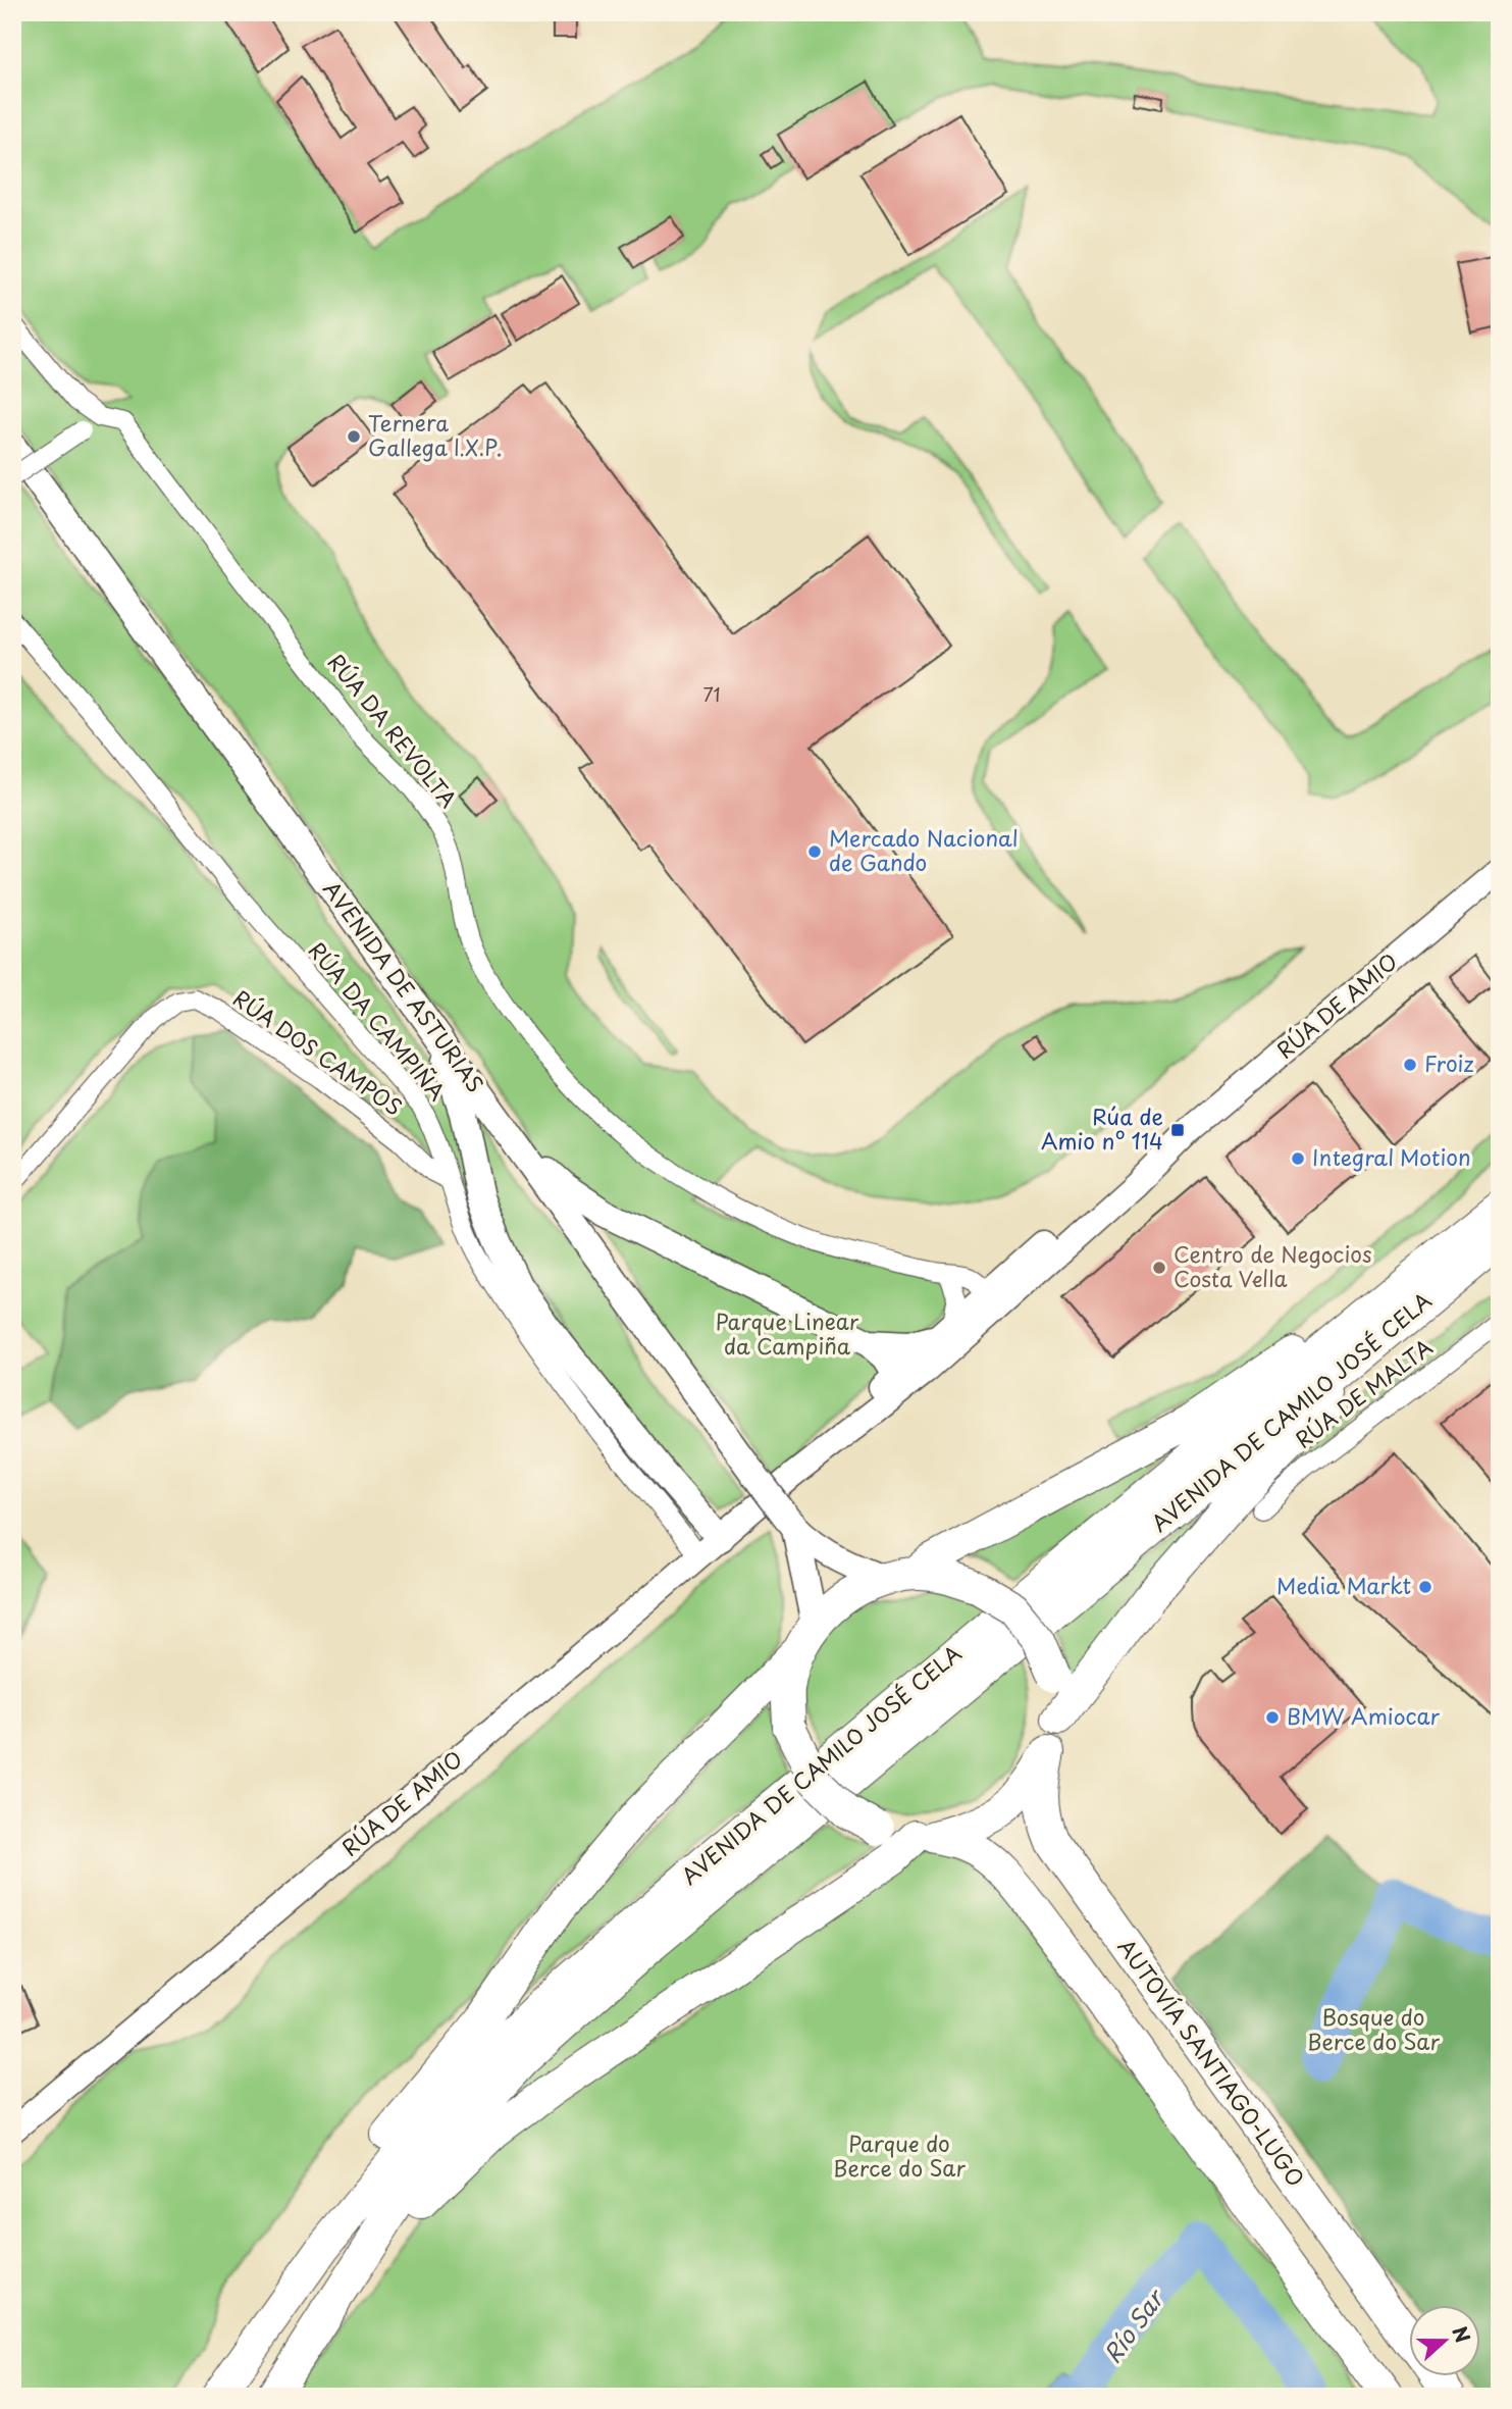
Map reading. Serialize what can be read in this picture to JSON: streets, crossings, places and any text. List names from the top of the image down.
{
  "streets": {
    "highway": ["AVENIDA DE CAMILO JOSÉ CELA", "AUTOVÍA SANTIAGO-LUGO"],
    "main road": ["AVENIDA DE ASTURIAS"],
    "street": [
      "RÚA DA REVOLTA",
      "RÚA DE AMIO",
      "RÚA DA CAMPIÑA",
      "RÚA DOS CAMPOS",
      "RÚA DE MALTA"
    ]
  },
  "crossings": [
    ["RÚA DA REVOLTA", "RÚA DE AMIO"],
    ["RÚA DE AMIO", "RÚA DA CAMPIÑA"],
    ["RÚA DA CAMPIÑA", "RÚA DOS CAMPOS"]
  ],
  "water": ["Río Sar"],
  "parks": ["Parque Linear da Campiña", "Bosque do Berce do Sar", "Parque do Berce do Sar"],
  "places": {
    "other": [
      "Ternera Gallega l.X.P.",
      "Mercado Nacional de Gando",
      "Froiz",
      "Integral Motion",
      "Centro de Negocios Costa Vella",
      "Media Markt",
      "BMW Amiocar"
    ],
    "transit": ["Rúa de Amio nº 114"]
  },
  "house_numbers": ["71"],
  "north": "right"
}
